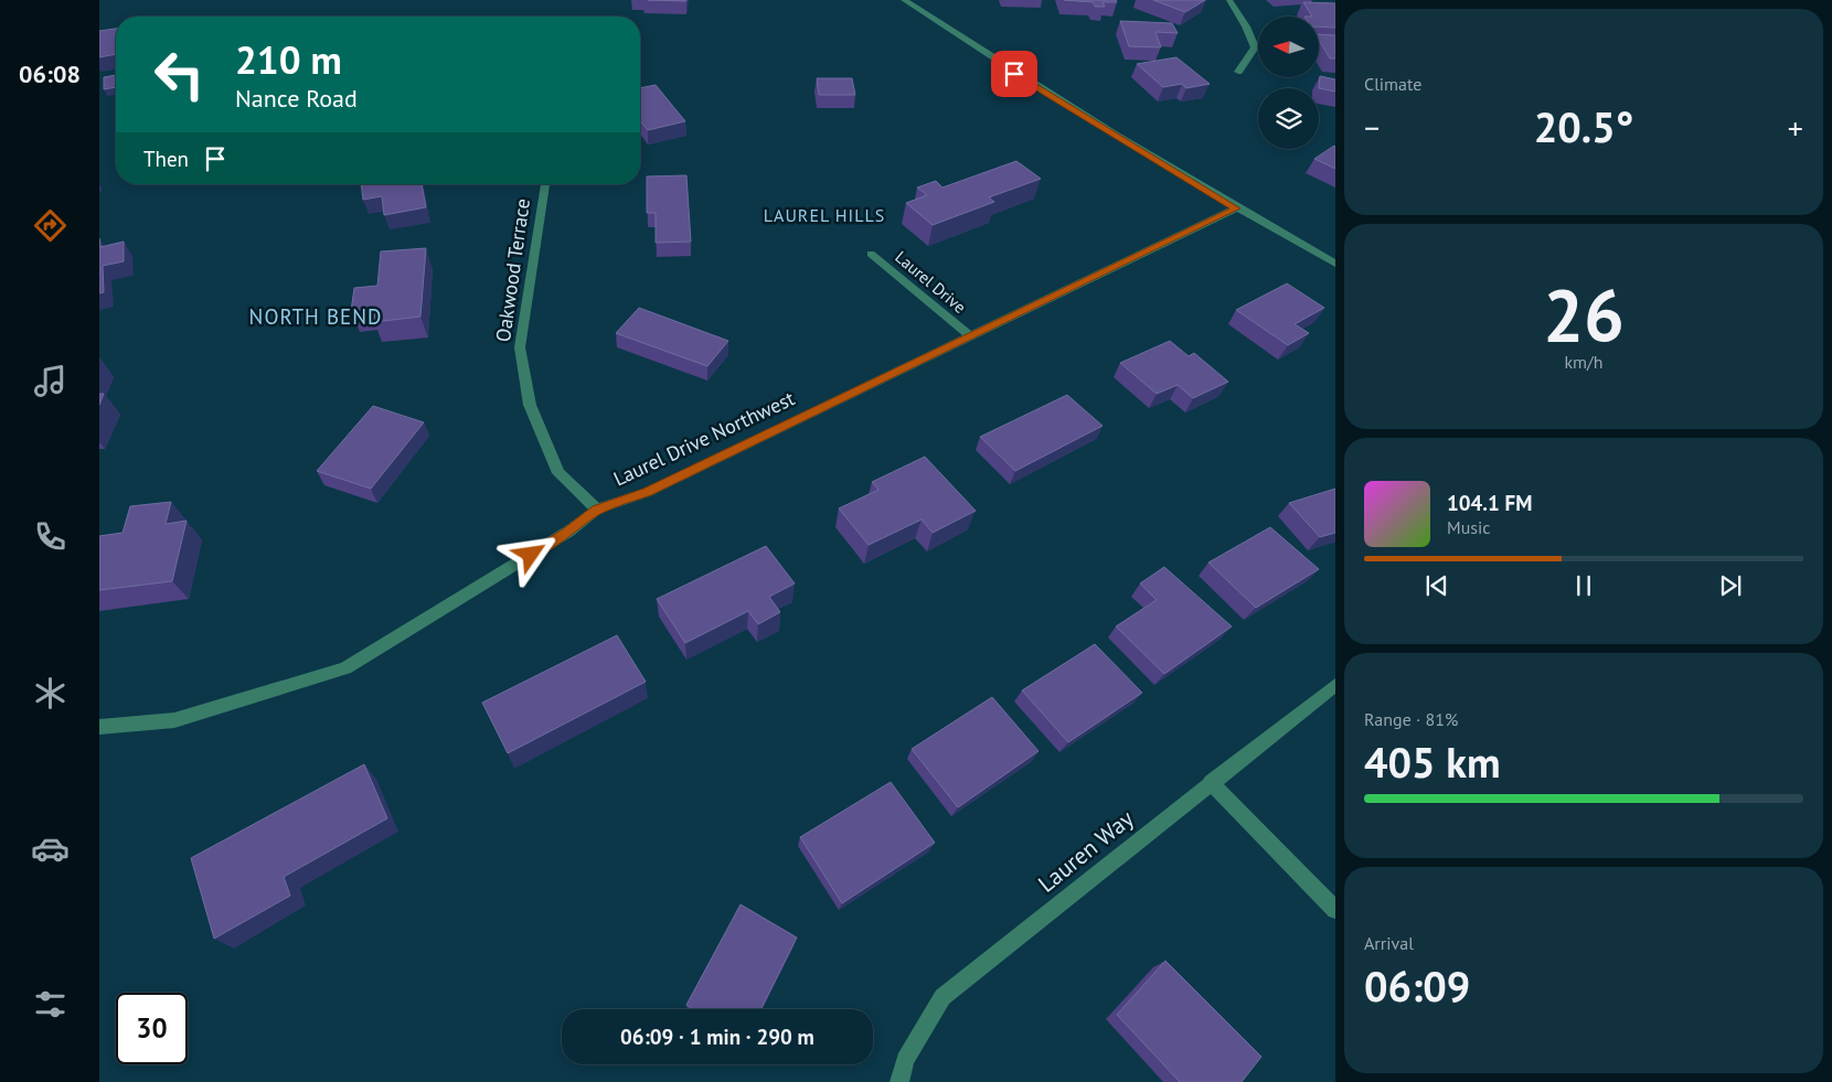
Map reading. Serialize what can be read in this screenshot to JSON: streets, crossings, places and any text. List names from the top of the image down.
{
  "streets": {
    "street": [
      "Oakwood Terrace",
      "Laurel Drive",
      "Laurel Drive Northwest",
      "Lauren Way"
    ]
  },
  "crossings": [
    ["Oakwood Terrace", "Laurel Drive Northwest"],
    ["Laurel Drive", "Laurel Drive Northwest"]
  ],
  "districts": ["LAUREL HILLS", "NORTH BEND"],
  "north": "left",
  "page": {
    "tabs": "06:08",
    "tile": [
      "Climate",
      ["26", "km/h"],
      ["Range · 81%", "405 km"],
      ["Arrival", "06:09"]
    ],
    "turn": ["210 m", "Nance Road"],
    "heat": ["−", "20.5°", "+"],
    "then": "Then",
    "song": ["104.1 FM", "Music"],
    "limit": "30",
    "trip": "06:09 · 1 min · 290 m"
  }
}
